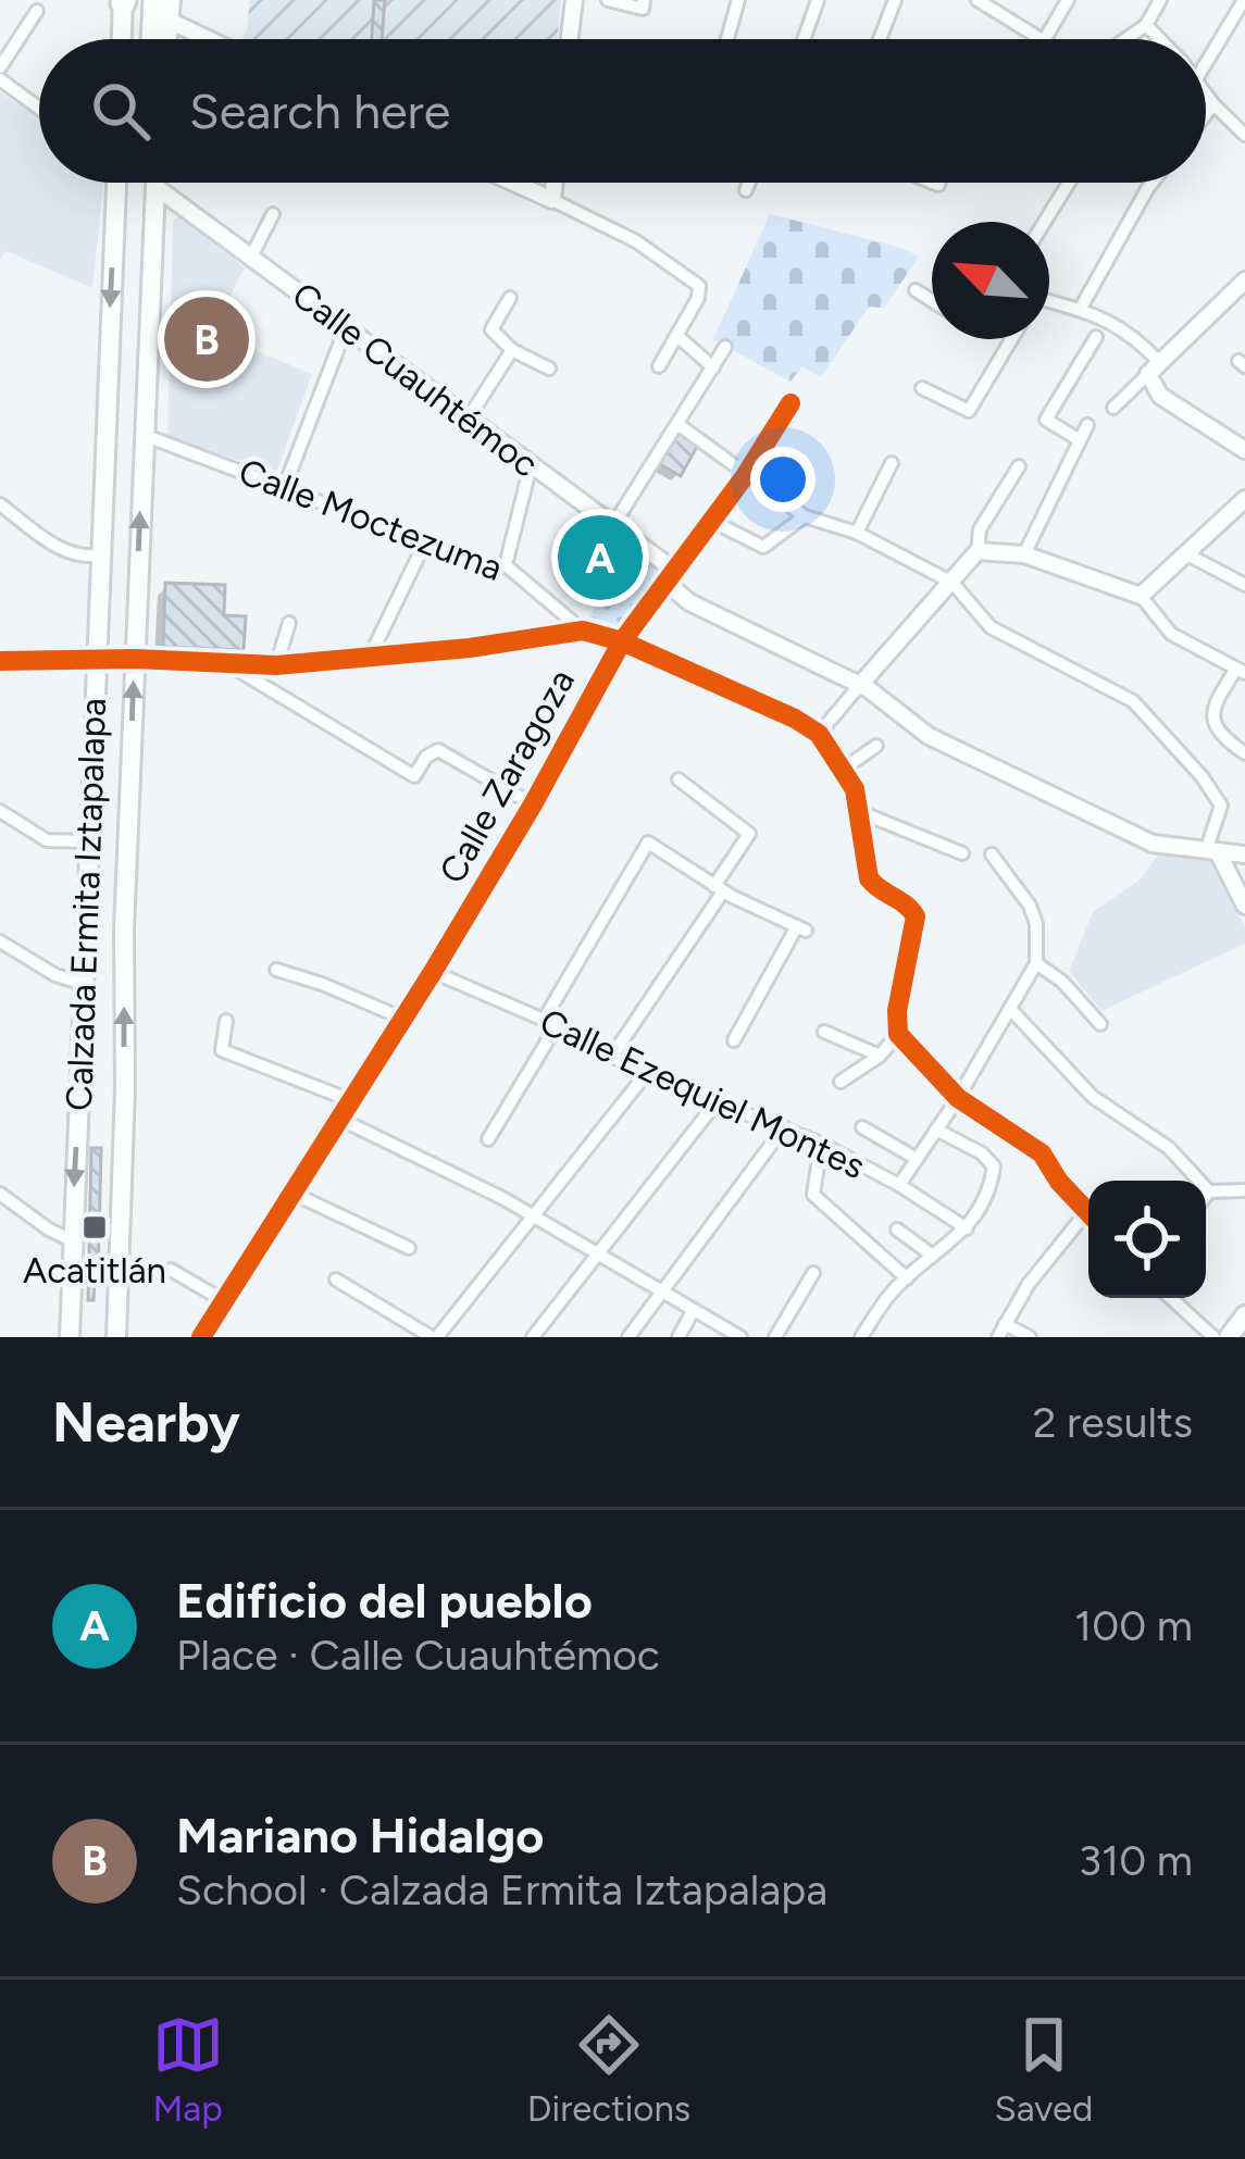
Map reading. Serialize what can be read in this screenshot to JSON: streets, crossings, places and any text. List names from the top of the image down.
{
  "streets": {
    "main road": ["Calzada Ermita Iztapalapa"],
    "street": [
      "Calle Cuauhtémoc",
      "Calle Moctezuma",
      "Calle Zaragoza",
      "Calle Ezequiel Montes"
    ]
  },
  "crossings": [
    ["Calle Cuauhtémoc", "Calle Zaragoza"],
    ["Calle Cuauhtémoc", "Calzada Ermita Iztapalapa"],
    ["Calle Moctezuma", "Calzada Ermita Iztapalapa"],
    ["Calle Zaragoza", "Calle Ezequiel Montes"]
  ],
  "places": {
    "transit": ["Acatitlán"]
  },
  "north": "top left",
  "page": {
    "search": "Search here",
    "pins": ["B", "A"],
    "heading": ["Nearby", "2 results"],
    "list": [
      {
        "mark": "A",
        "name": "Edificio del pueblo",
        "note": "Place · Calle Cuauhtémoc",
        "value": "100 m"
      },
      {
        "mark": "B",
        "name": "Mariano Hidalgo",
        "note": "School · Calzada Ermita Iztapalapa",
        "value": "310 m"
      }
    ],
    "nav": ["Map", "Directions", "Saved"]
  }
}
